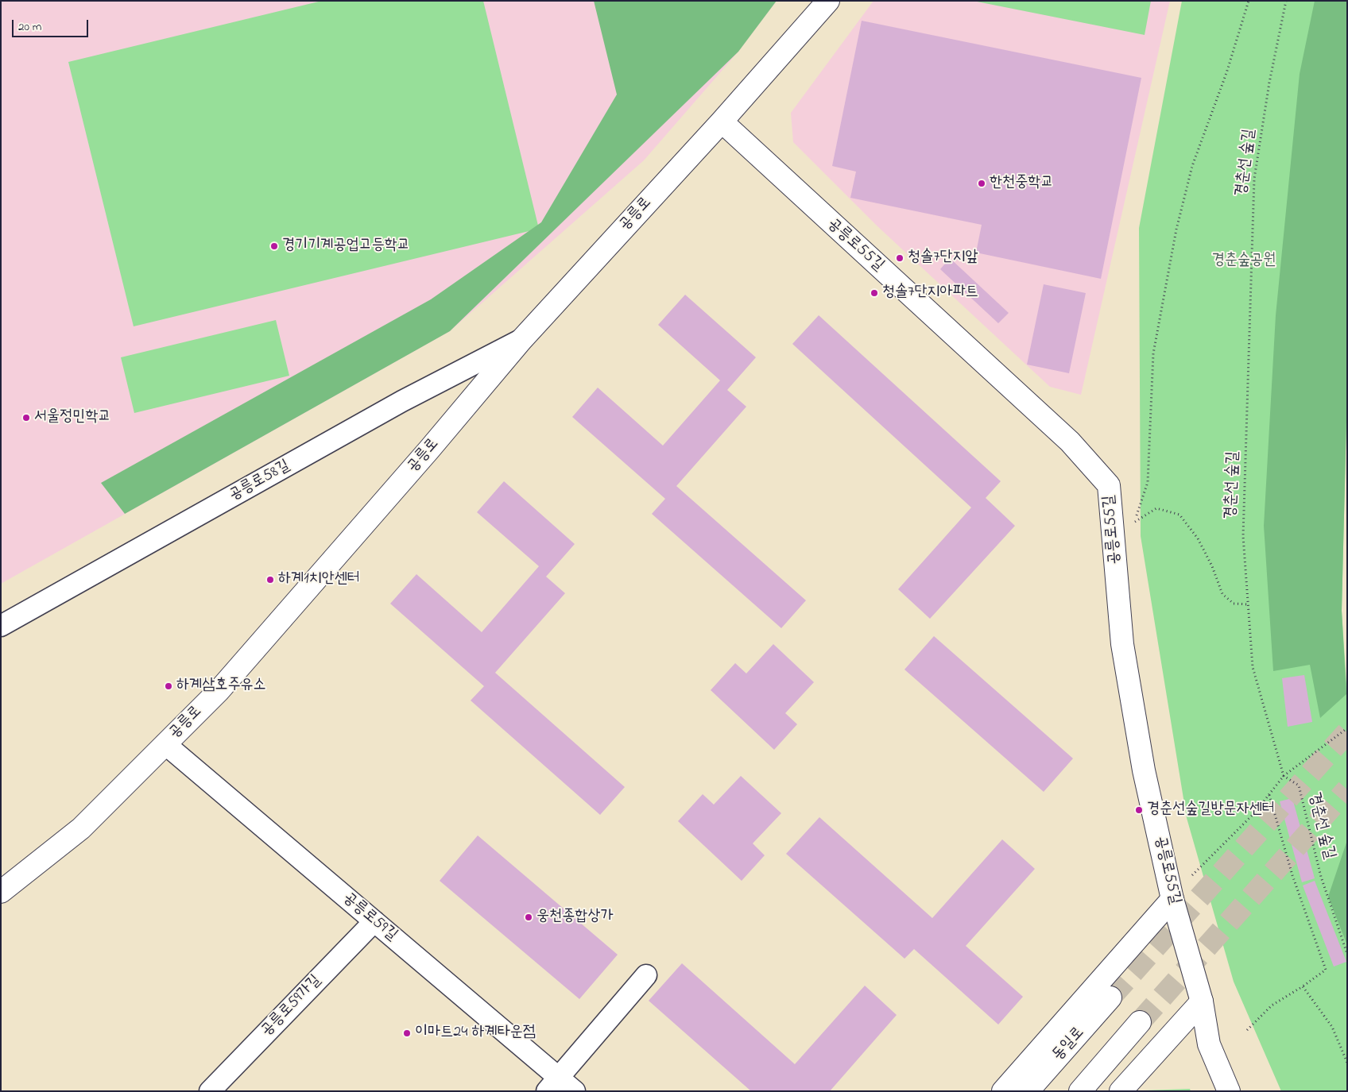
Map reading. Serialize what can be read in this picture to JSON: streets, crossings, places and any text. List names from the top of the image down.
{
  "streets": {
    "street": [
      "공릉로",
      "공릉로55길",
      "공릉로58길",
      "공릉로59길",
      "공릉로59가길",
      "동일로"
    ],
    "path": ["경춘선 숲길"]
  },
  "crossings": [
    ["공릉로", "공릉로55길"],
    ["공릉로", "공릉로58길"],
    ["공릉로", "공릉로59길"],
    ["공릉로59길", "공릉로59가길"]
  ],
  "parks": ["경춘숲공원"],
  "places": [
    "한천중학교",
    "경기기계공업고등학교",
    "청솔7단지앞",
    "청솔7단지아파트",
    "서울정민학교",
    "하계1치안센터",
    "하계삼호주유소",
    "경춘선숲길방문자센터",
    "웅천종합상가",
    "이마트24 하계타운점"
  ],
  "scale_bar": "20 m"
}
